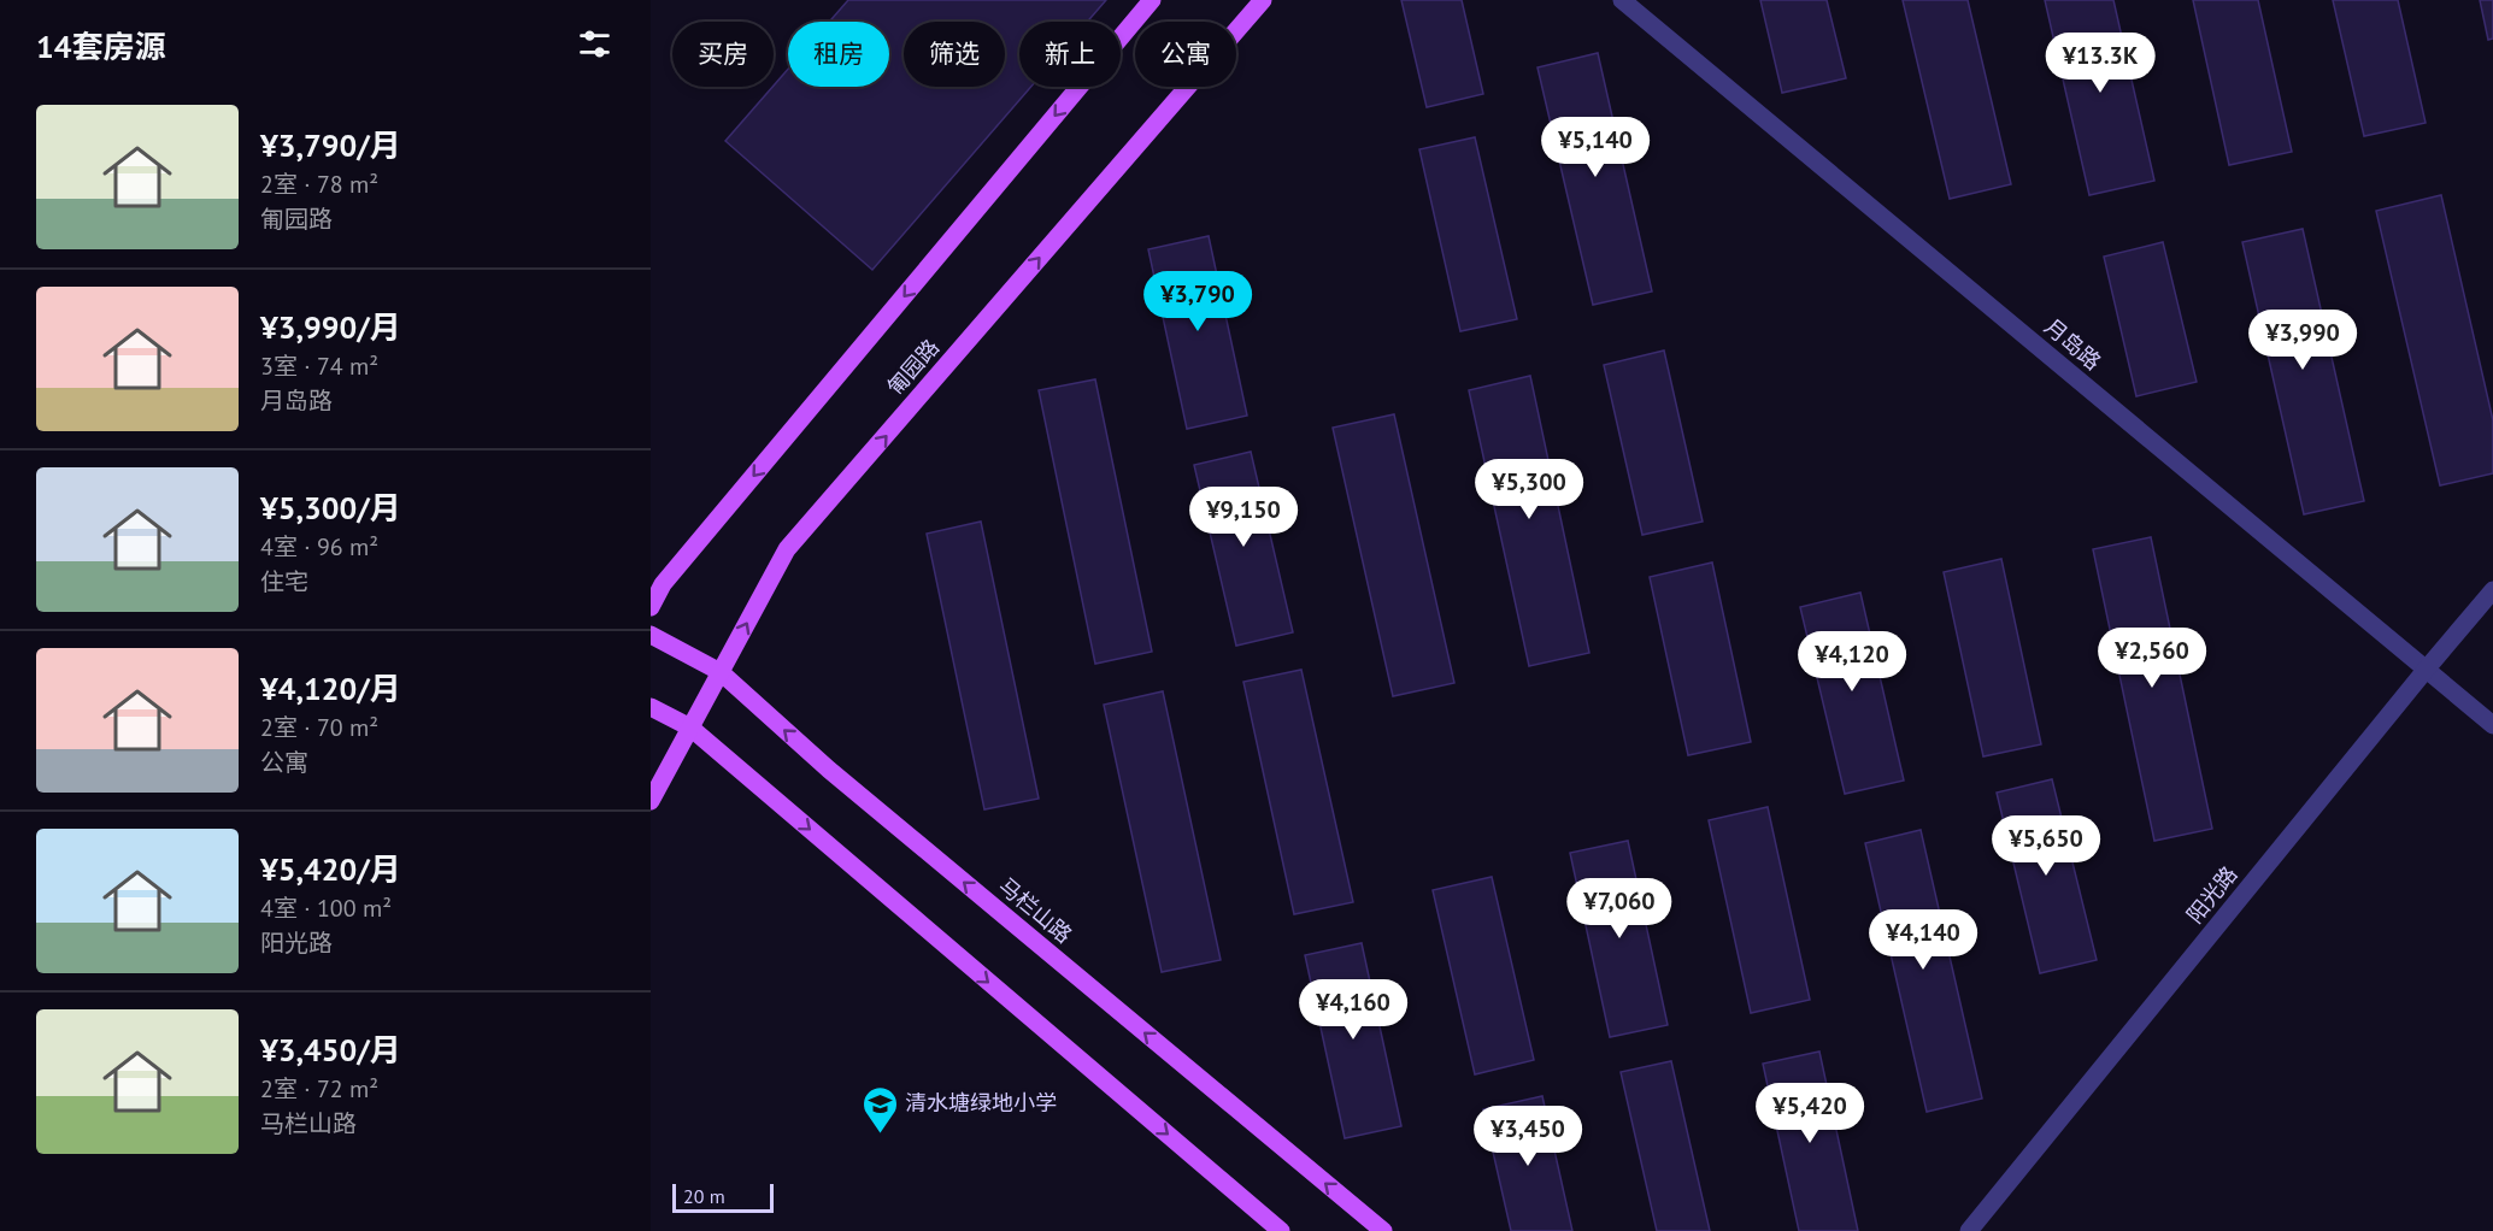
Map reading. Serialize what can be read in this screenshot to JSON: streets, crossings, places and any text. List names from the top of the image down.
{
  "streets": {
    "main road": ["匍园路", "马栏山路"],
    "street": ["月岛路", "阳光路"]
  },
  "crossings": [
    ["月岛路", "阳光路"],
    ["匍园路", "马栏山路"]
  ],
  "places": {
    "school or university": ["清水塘绿地小学"]
  },
  "scale_bar": "20 m",
  "page": {
    "heading": "14套房源",
    "chip": [
      "买房",
      "租房",
      "筛选",
      "新上",
      "公寓"
    ],
    "price": [
      "¥13.3K",
      "¥5,140",
      "¥3,790",
      "¥3,990",
      "¥5,300",
      "¥9,150",
      "¥2,560",
      "¥4,120",
      "¥5,650",
      "¥7,060",
      "¥4,140",
      "¥4,160",
      "¥5,420",
      "¥3,450"
    ],
    "list": [
      {
        "name": "¥3,790/月",
        "note": "2室 · 78 m² · 匍园路"
      },
      {
        "name": "¥3,990/月",
        "note": "3室 · 74 m² · 月岛路"
      },
      {
        "name": "¥5,300/月",
        "note": "4室 · 96 m² · 住宅"
      },
      {
        "name": "¥4,120/月",
        "note": "2室 · 70 m² · 公寓"
      },
      {
        "name": "¥5,420/月",
        "note": "4室 · 100 m² · 阳光路"
      },
      {
        "name": "¥3,450/月",
        "note": "2室 · 72 m² · 马栏山路"
      }
    ],
    "scale": "20 m"
  }
}
